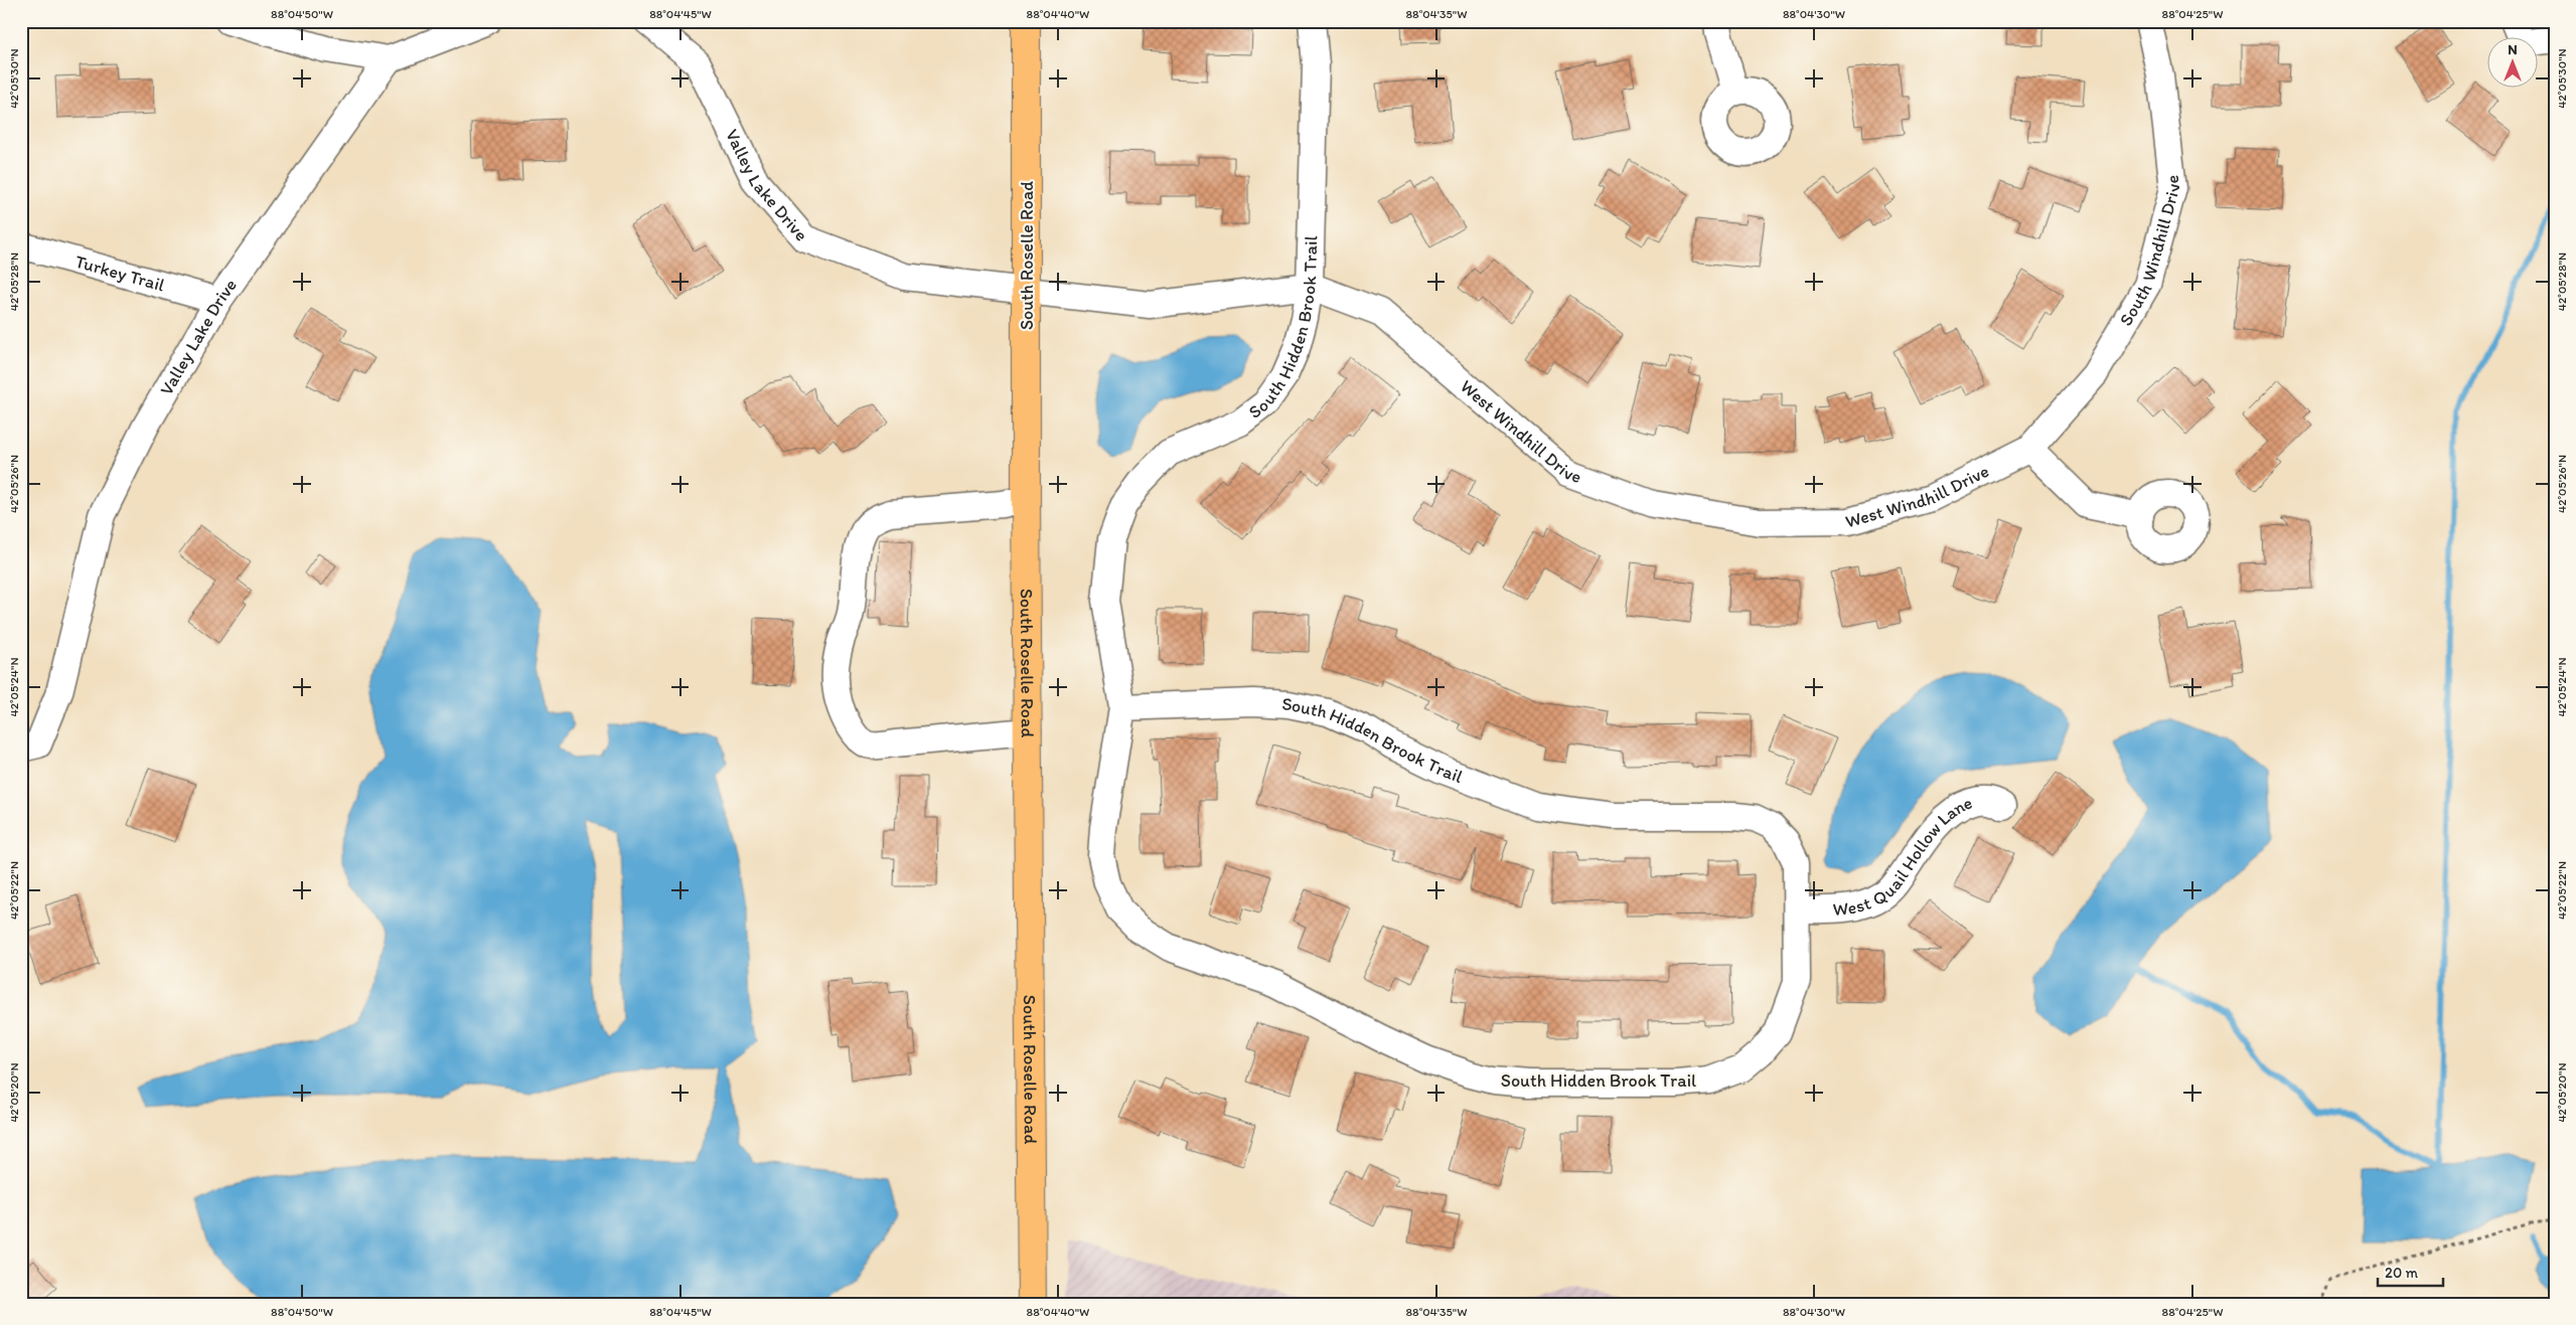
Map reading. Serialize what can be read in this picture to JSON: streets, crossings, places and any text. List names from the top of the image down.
{
  "streets": {
    "main road": ["South Roselle Road"],
    "street": [
      "Valley Lake Drive",
      "South Windhill Drive",
      "Turkey Trail",
      "South Hidden Brook Trail",
      "West Windhill Drive",
      "West Quail Hollow Lane"
    ]
  },
  "crossings": [
    ["Valley Lake Drive", "South Roselle Road"],
    ["Valley Lake Drive", "Turkey Trail"],
    ["Valley Lake Drive", "West Windhill Drive"],
    ["South Windhill Drive", "West Windhill Drive"],
    ["South Roselle Road", "West Windhill Drive"],
    ["South Hidden Brook Trail", "West Windhill Drive"],
    ["South Hidden Brook Trail", "West Quail Hollow Lane"]
  ],
  "scale_bar": "20 m",
  "north": "top",
  "coordinates": [
    "88°04'50\"W",
    "88°04'45\"W",
    "88°04'40\"W",
    "88°04'35\"W",
    "88°04'30\"W",
    "88°04'25\"W",
    "42°05'30\"N",
    "42°05'28\"N",
    "42°05'26\"N",
    "42°05'24\"N",
    "42°05'22\"N",
    "42°05'20\"N"
  ]
}
